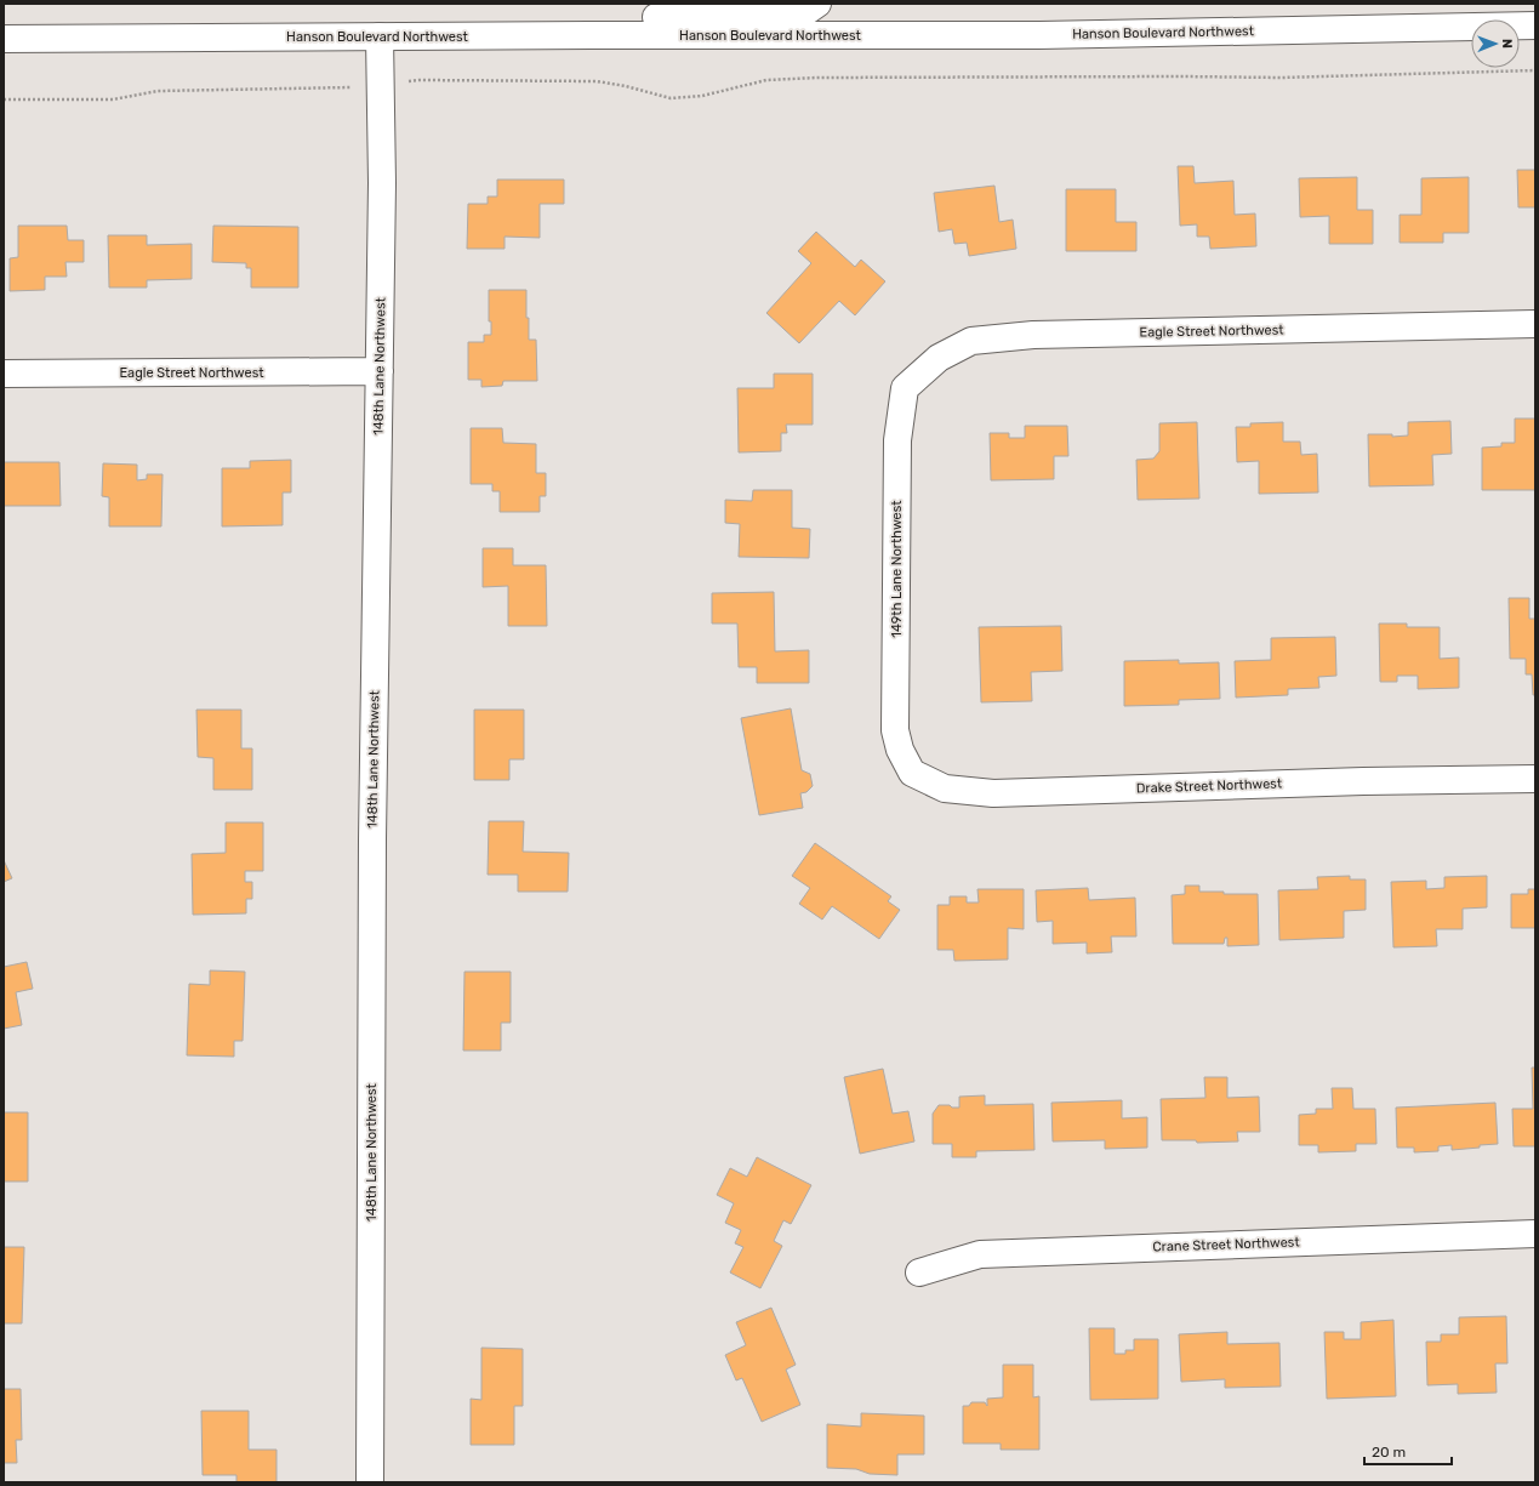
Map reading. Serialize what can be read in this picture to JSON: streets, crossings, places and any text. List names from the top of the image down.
{
  "streets": {
    "street": [
      "Hanson Boulevard Northwest",
      "Eagle Street Northwest",
      "148th Lane Northwest",
      "149th Lane Northwest",
      "Drake Street Northwest",
      "Crane Street Northwest"
    ]
  },
  "crossings": [
    ["Hanson Boulevard Northwest", "148th Lane Northwest"],
    ["Eagle Street Northwest", "148th Lane Northwest"],
    ["Eagle Street Northwest", "149th Lane Northwest"],
    ["149th Lane Northwest", "Drake Street Northwest"]
  ],
  "scale_bar": "20 m",
  "north": "right"
}
